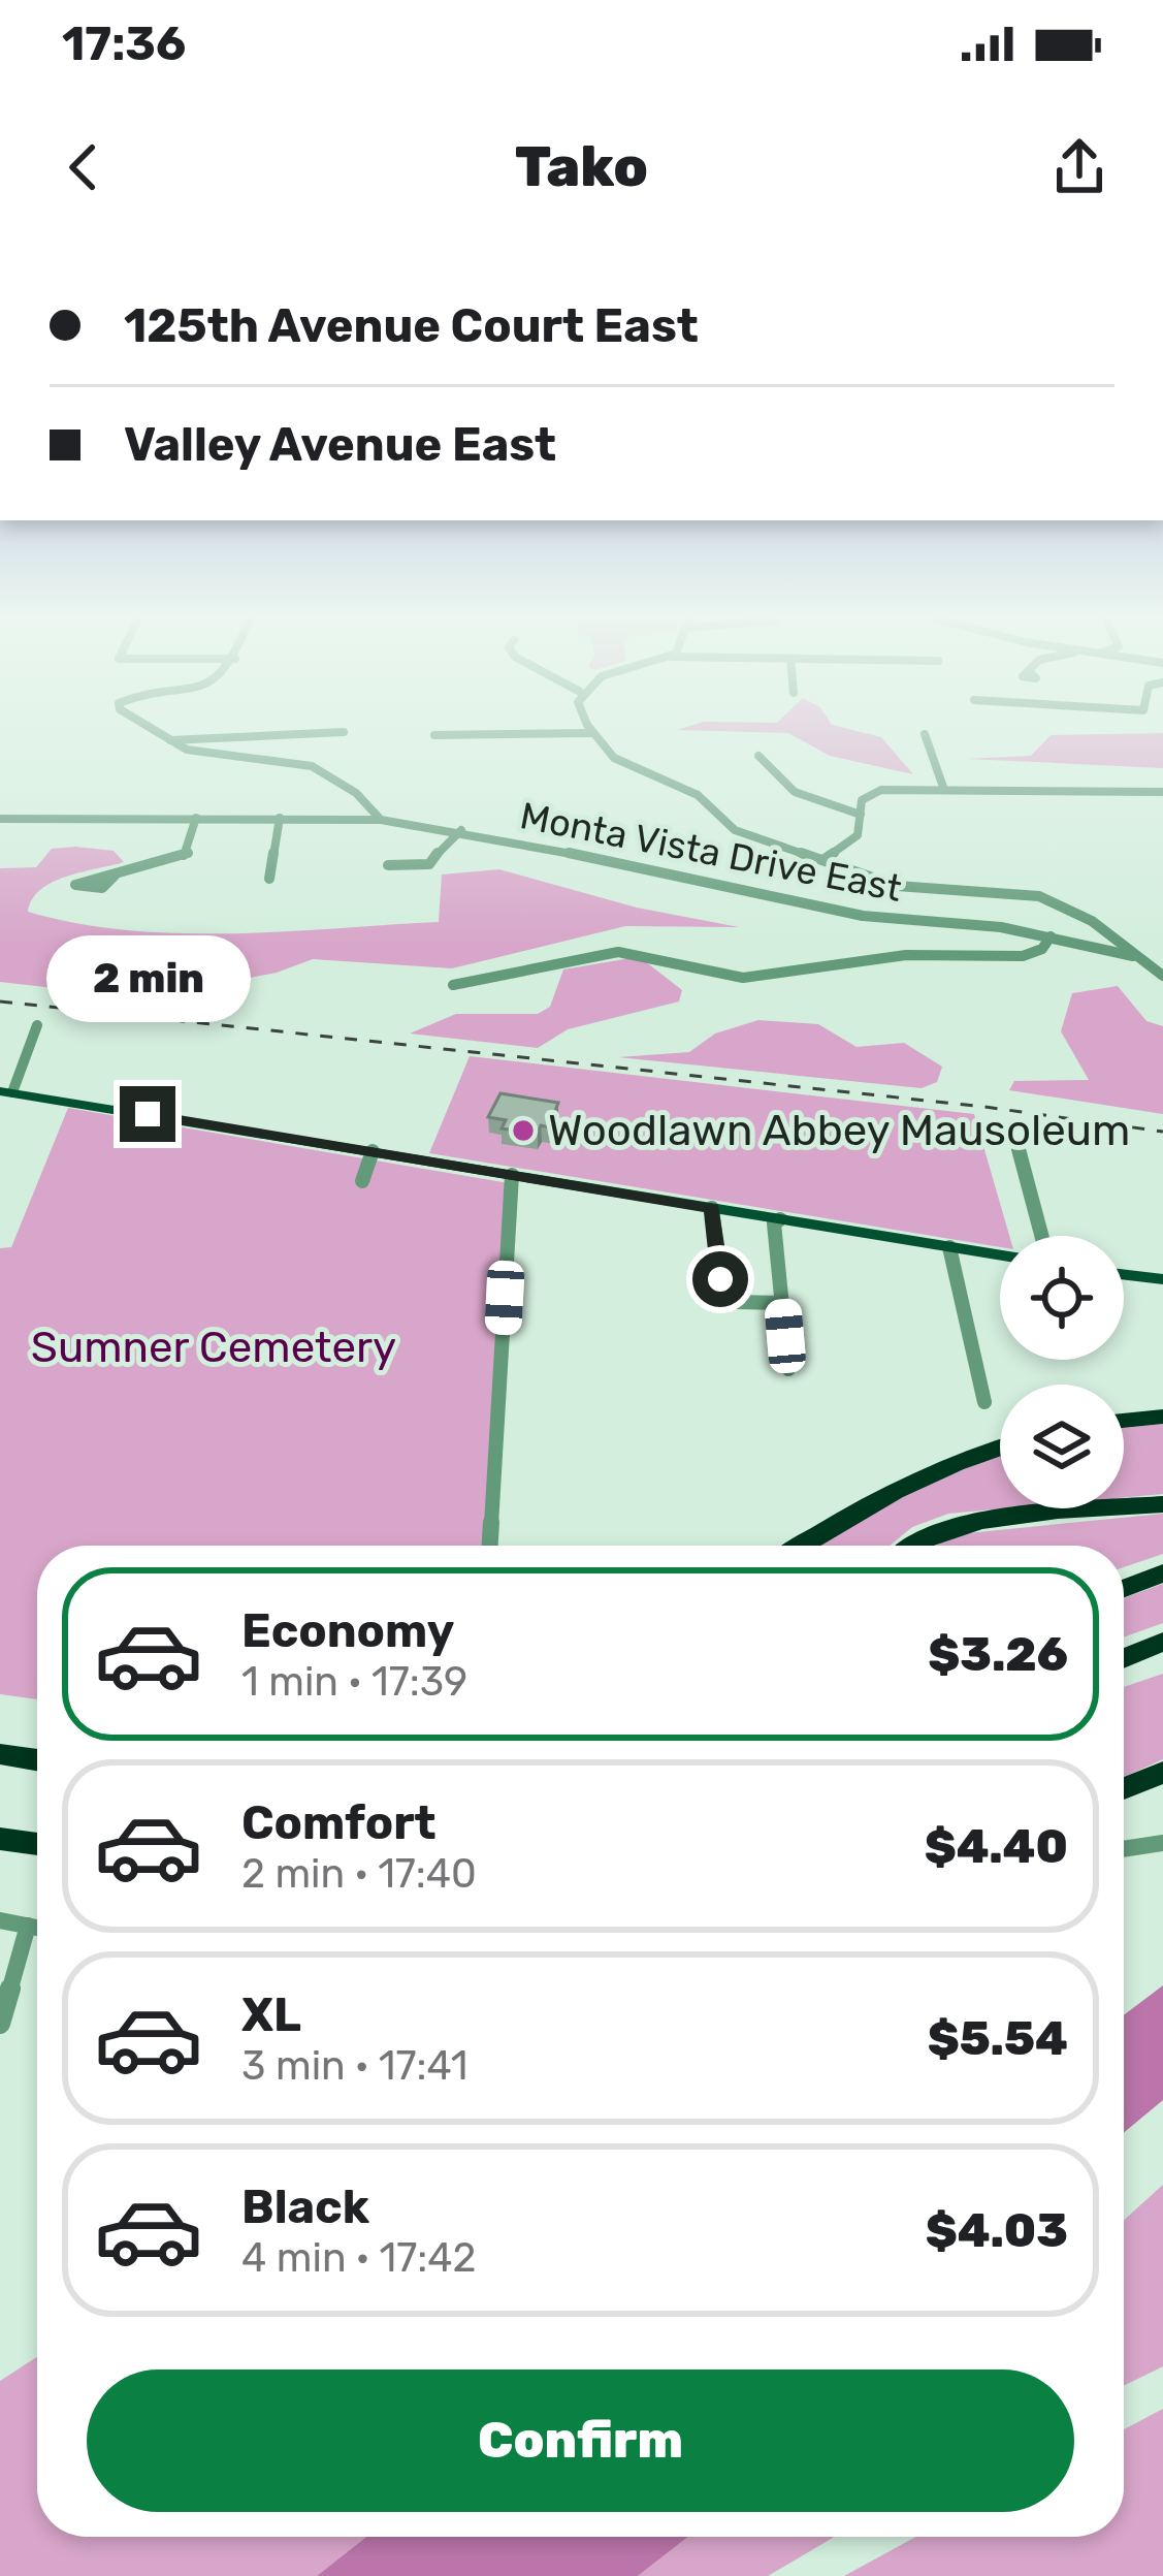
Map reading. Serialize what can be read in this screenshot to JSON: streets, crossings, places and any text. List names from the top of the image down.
{
  "streets": {
    "street": ["Monta Vista Drive East"]
  },
  "parks": ["Sumner Cemetery"],
  "places": ["Woodlawn Abbey Mausoleum"],
  "page": {
    "status": "17:36",
    "header": "Tako",
    "banner": ["125th Avenue Court East", "Valley Avenue East"],
    "bubble": "2 min",
    "list": [
      {
        "name": "Economy",
        "note": "1 min · 17:39",
        "value": "$3.26"
      },
      {
        "name": "Comfort",
        "note": "2 min · 17:40",
        "value": "$4.40"
      },
      {
        "name": "XL",
        "note": "3 min · 17:41",
        "value": "$5.54"
      },
      {
        "name": "Black",
        "note": "4 min · 17:42",
        "value": "$4.03"
      }
    ],
    "buttons": "Confirm"
  }
}
